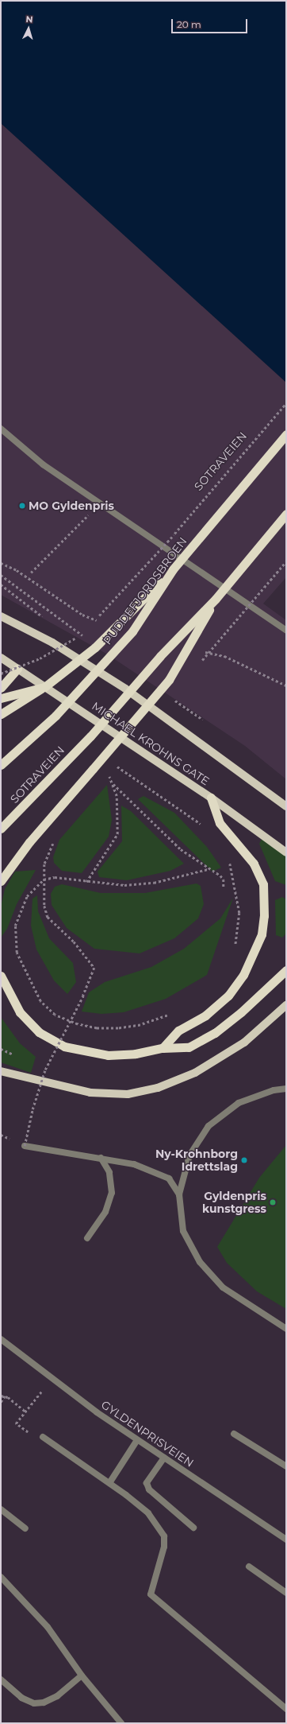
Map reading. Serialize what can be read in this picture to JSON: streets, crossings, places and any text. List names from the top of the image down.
{
  "streets": {
    "highway": ["SOTRAVEIEN", "PUDDEFJORDSBROEN"],
    "main road": ["MICHAEL KROHNS GATE"],
    "street": ["GYLDENPRISVEIEN"]
  },
  "places": ["MO Gyldenpris", "Ny-Krohnborg Idrettslag", "Gyldenpris kunstgress"],
  "scale_bar": "20 m",
  "north": "top"
}
